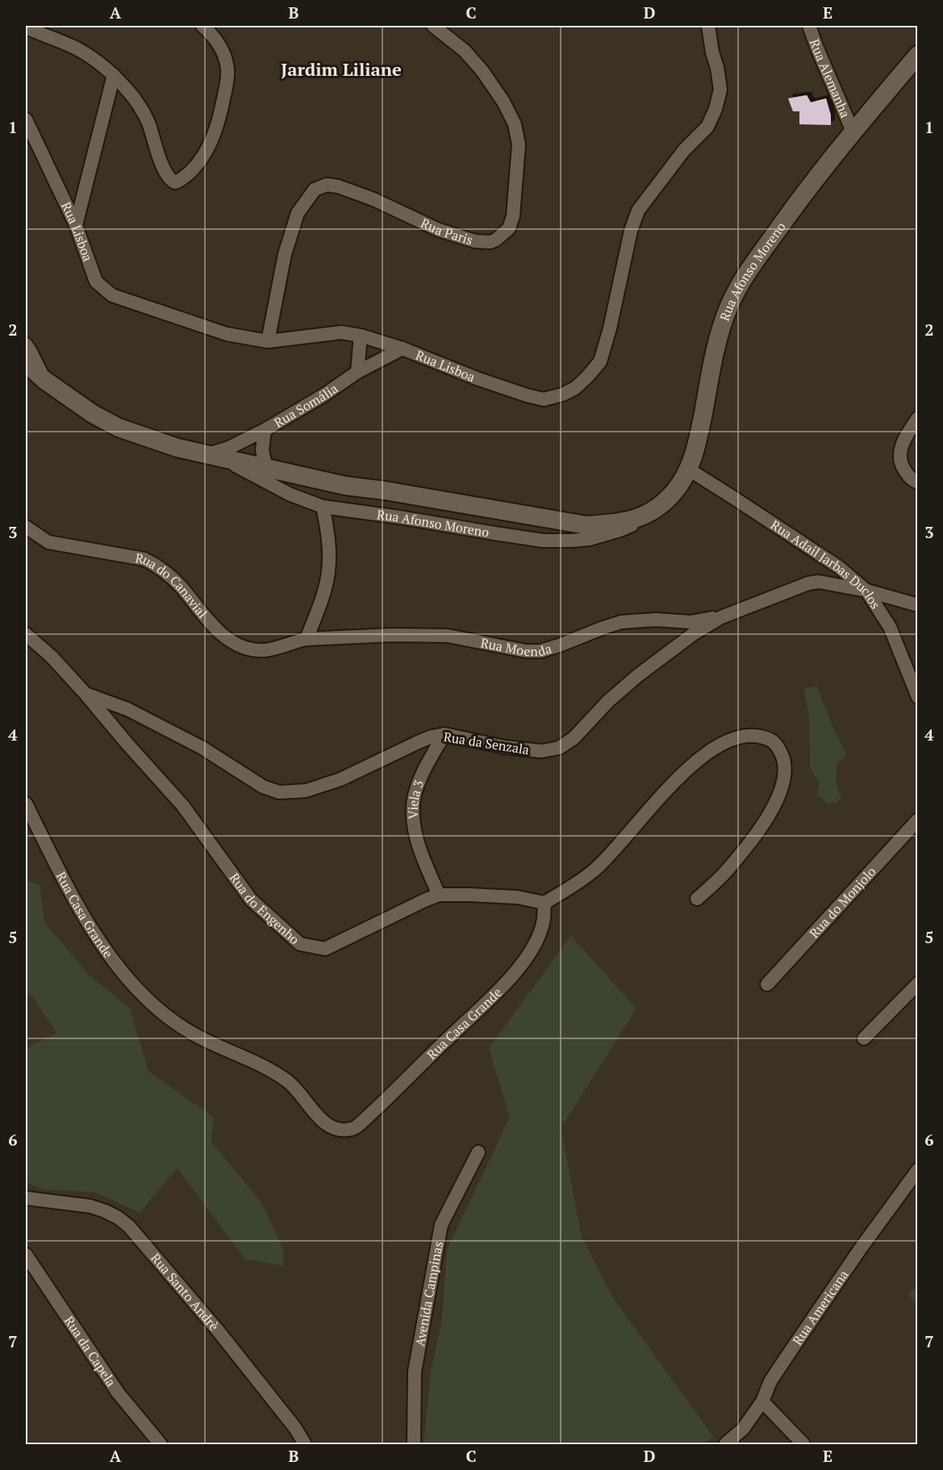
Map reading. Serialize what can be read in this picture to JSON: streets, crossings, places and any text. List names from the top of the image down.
{
  "streets": {
    "main road": ["Rua Afonso Moreno"],
    "street": [
      "Rua Alemanha",
      "Rua Paris",
      "Rua Lisboa",
      "Rua Somália",
      "Rua Adail Jarbas Duclos",
      "Rua do Canavial",
      "Rua Moenda",
      "Rua da Senzala",
      "Viela 3",
      "Rua do Monjolo",
      "Rua do Engenho",
      "Rua Casa Grande",
      "Rua Santo Andrè",
      "Avenida Campinas",
      "Rua Americana",
      "Rua da Capela"
    ]
  },
  "crossings": [
    ["Rua Alemanha", "Rua Afonso Moreno"],
    ["Rua Paris", "Rua Lisboa"],
    ["Rua Lisboa", "Rua Somália"],
    ["Rua Afonso Moreno", "Rua Somália"],
    ["Rua Afonso Moreno", "Rua Adail Jarbas Duclos"],
    ["Rua Adail Jarbas Duclos", "Rua da Senzala"],
    ["Rua do Canavial", "Rua Moenda"],
    ["Rua Moenda", "Rua da Senzala"],
    ["Rua da Senzala", "Viela 3"],
    ["Rua da Senzala", "Rua do Engenho"],
    ["Viela 3", "Rua do Engenho"],
    ["Rua do Engenho", "Rua Casa Grande"]
  ],
  "districts": ["Jardim Liliane"],
  "grid": {
    "columns": [
      "A",
      "B",
      "C",
      "D",
      "E"
    ],
    "rows": [
      "1",
      "2",
      "3",
      "4",
      "5",
      "6",
      "7"
    ]
  }
}
